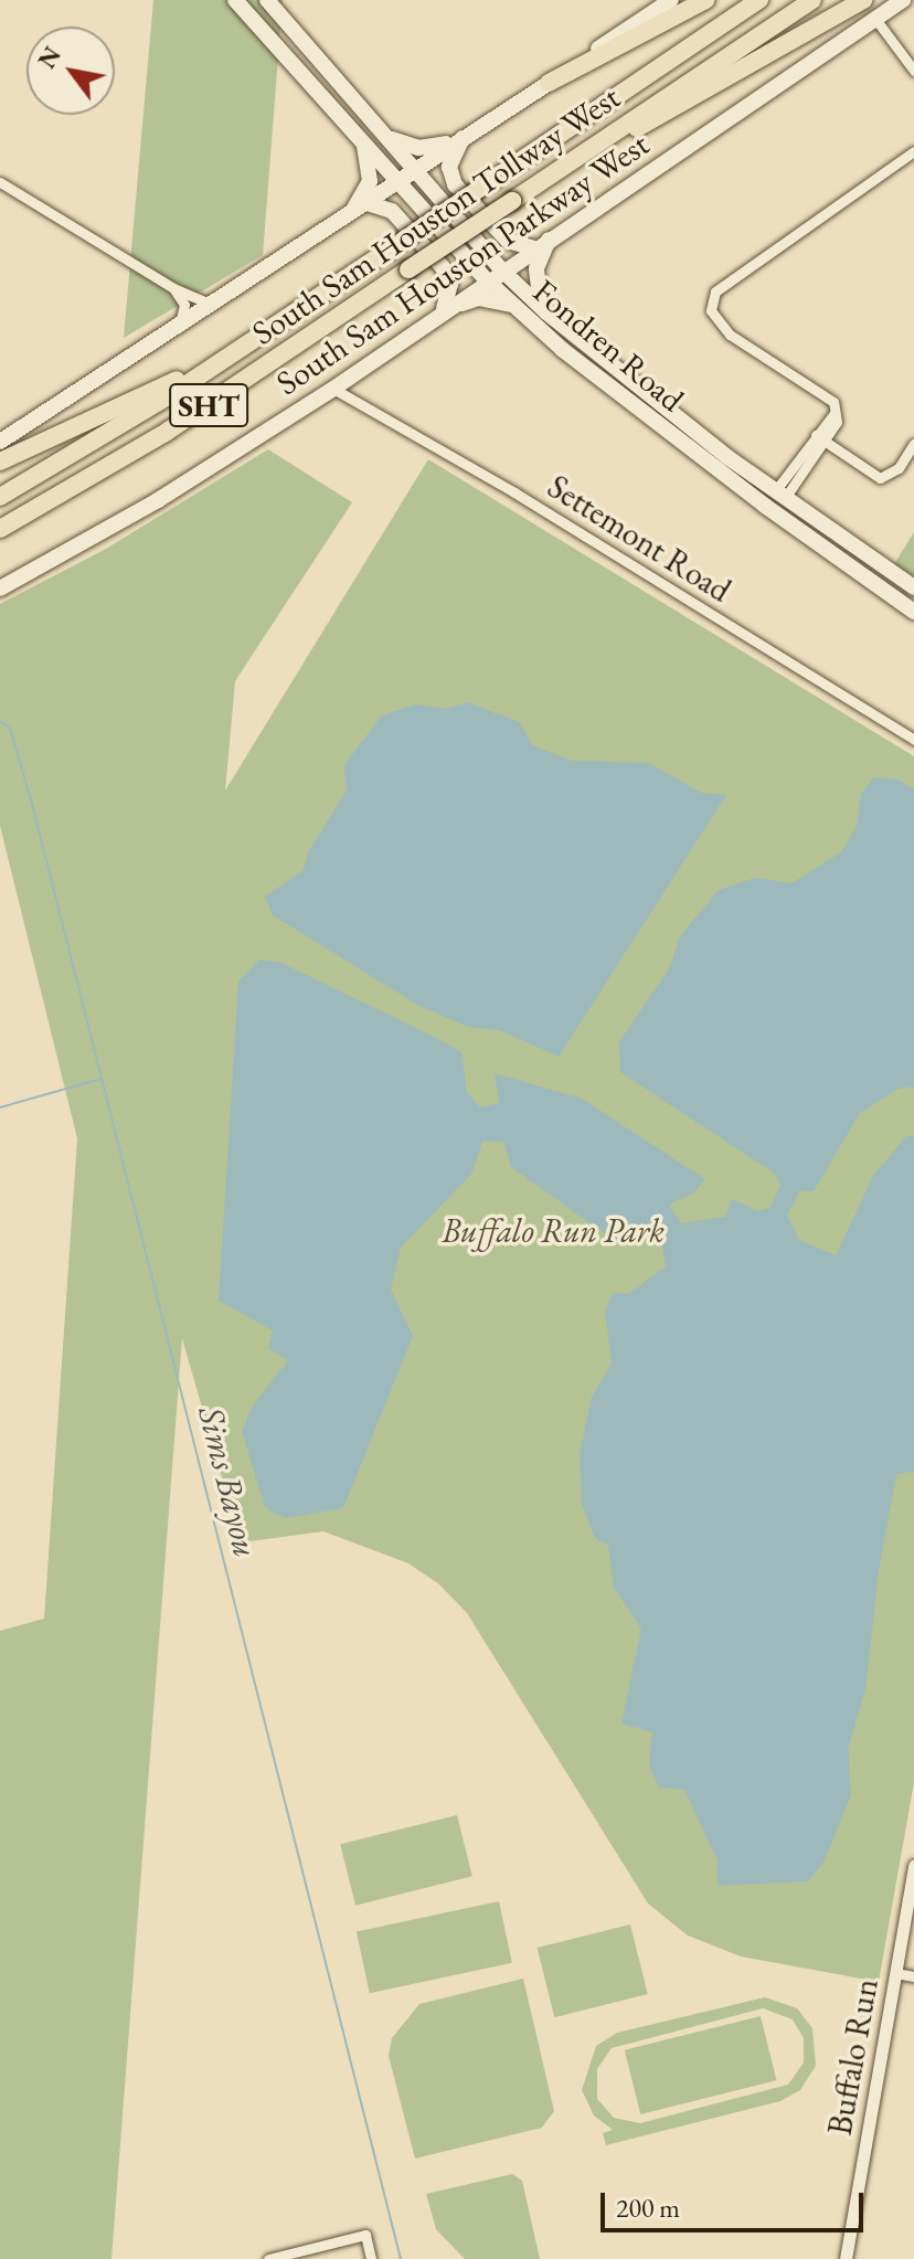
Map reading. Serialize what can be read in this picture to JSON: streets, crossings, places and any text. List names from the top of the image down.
{
  "streets": {
    "highway": ["South Sam Houston Tollway West", "SHT"],
    "main road": ["South Sam Houston Parkway West", "Fondren Road"],
    "street": ["Settemont Road", "Buffalo Run"]
  },
  "crossings": [
    ["South Sam Houston Parkway West", "Fondren Road"],
    ["South Sam Houston Parkway West", "Settemont Road"]
  ],
  "water": ["Sims Bayou"],
  "parks": ["Buffalo Run Park"],
  "scale_bar": "200 m",
  "north": "top left"
}
